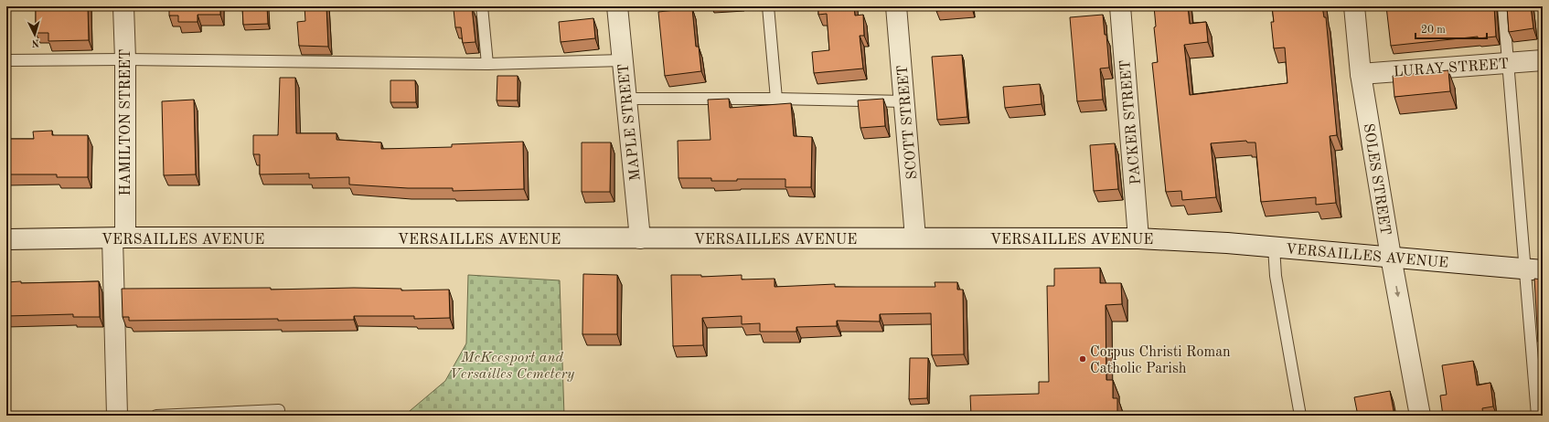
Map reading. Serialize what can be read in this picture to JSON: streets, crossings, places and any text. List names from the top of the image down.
{
  "streets": {
    "street": [
      "LURAY STREET",
      "HAMILTON STREET",
      "MAPLE STREET",
      "SCOTT STREET",
      "PACKER STREET",
      "SOLES STREET",
      "VERSAILLES AVENUE"
    ]
  },
  "crossings": [
    ["LURAY STREET", "SOLES STREET"],
    ["HAMILTON STREET", "VERSAILLES AVENUE"],
    ["MAPLE STREET", "VERSAILLES AVENUE"],
    ["SCOTT STREET", "VERSAILLES AVENUE"],
    ["PACKER STREET", "VERSAILLES AVENUE"],
    ["SOLES STREET", "VERSAILLES AVENUE"]
  ],
  "one_way": ["SOLES STREET"],
  "parks": ["McKeesport and Versailles Cemetery"],
  "places": ["Corpus Christi Roman Catholic Parish"],
  "scale_bar": "20 m",
  "north": "bottom"
}
